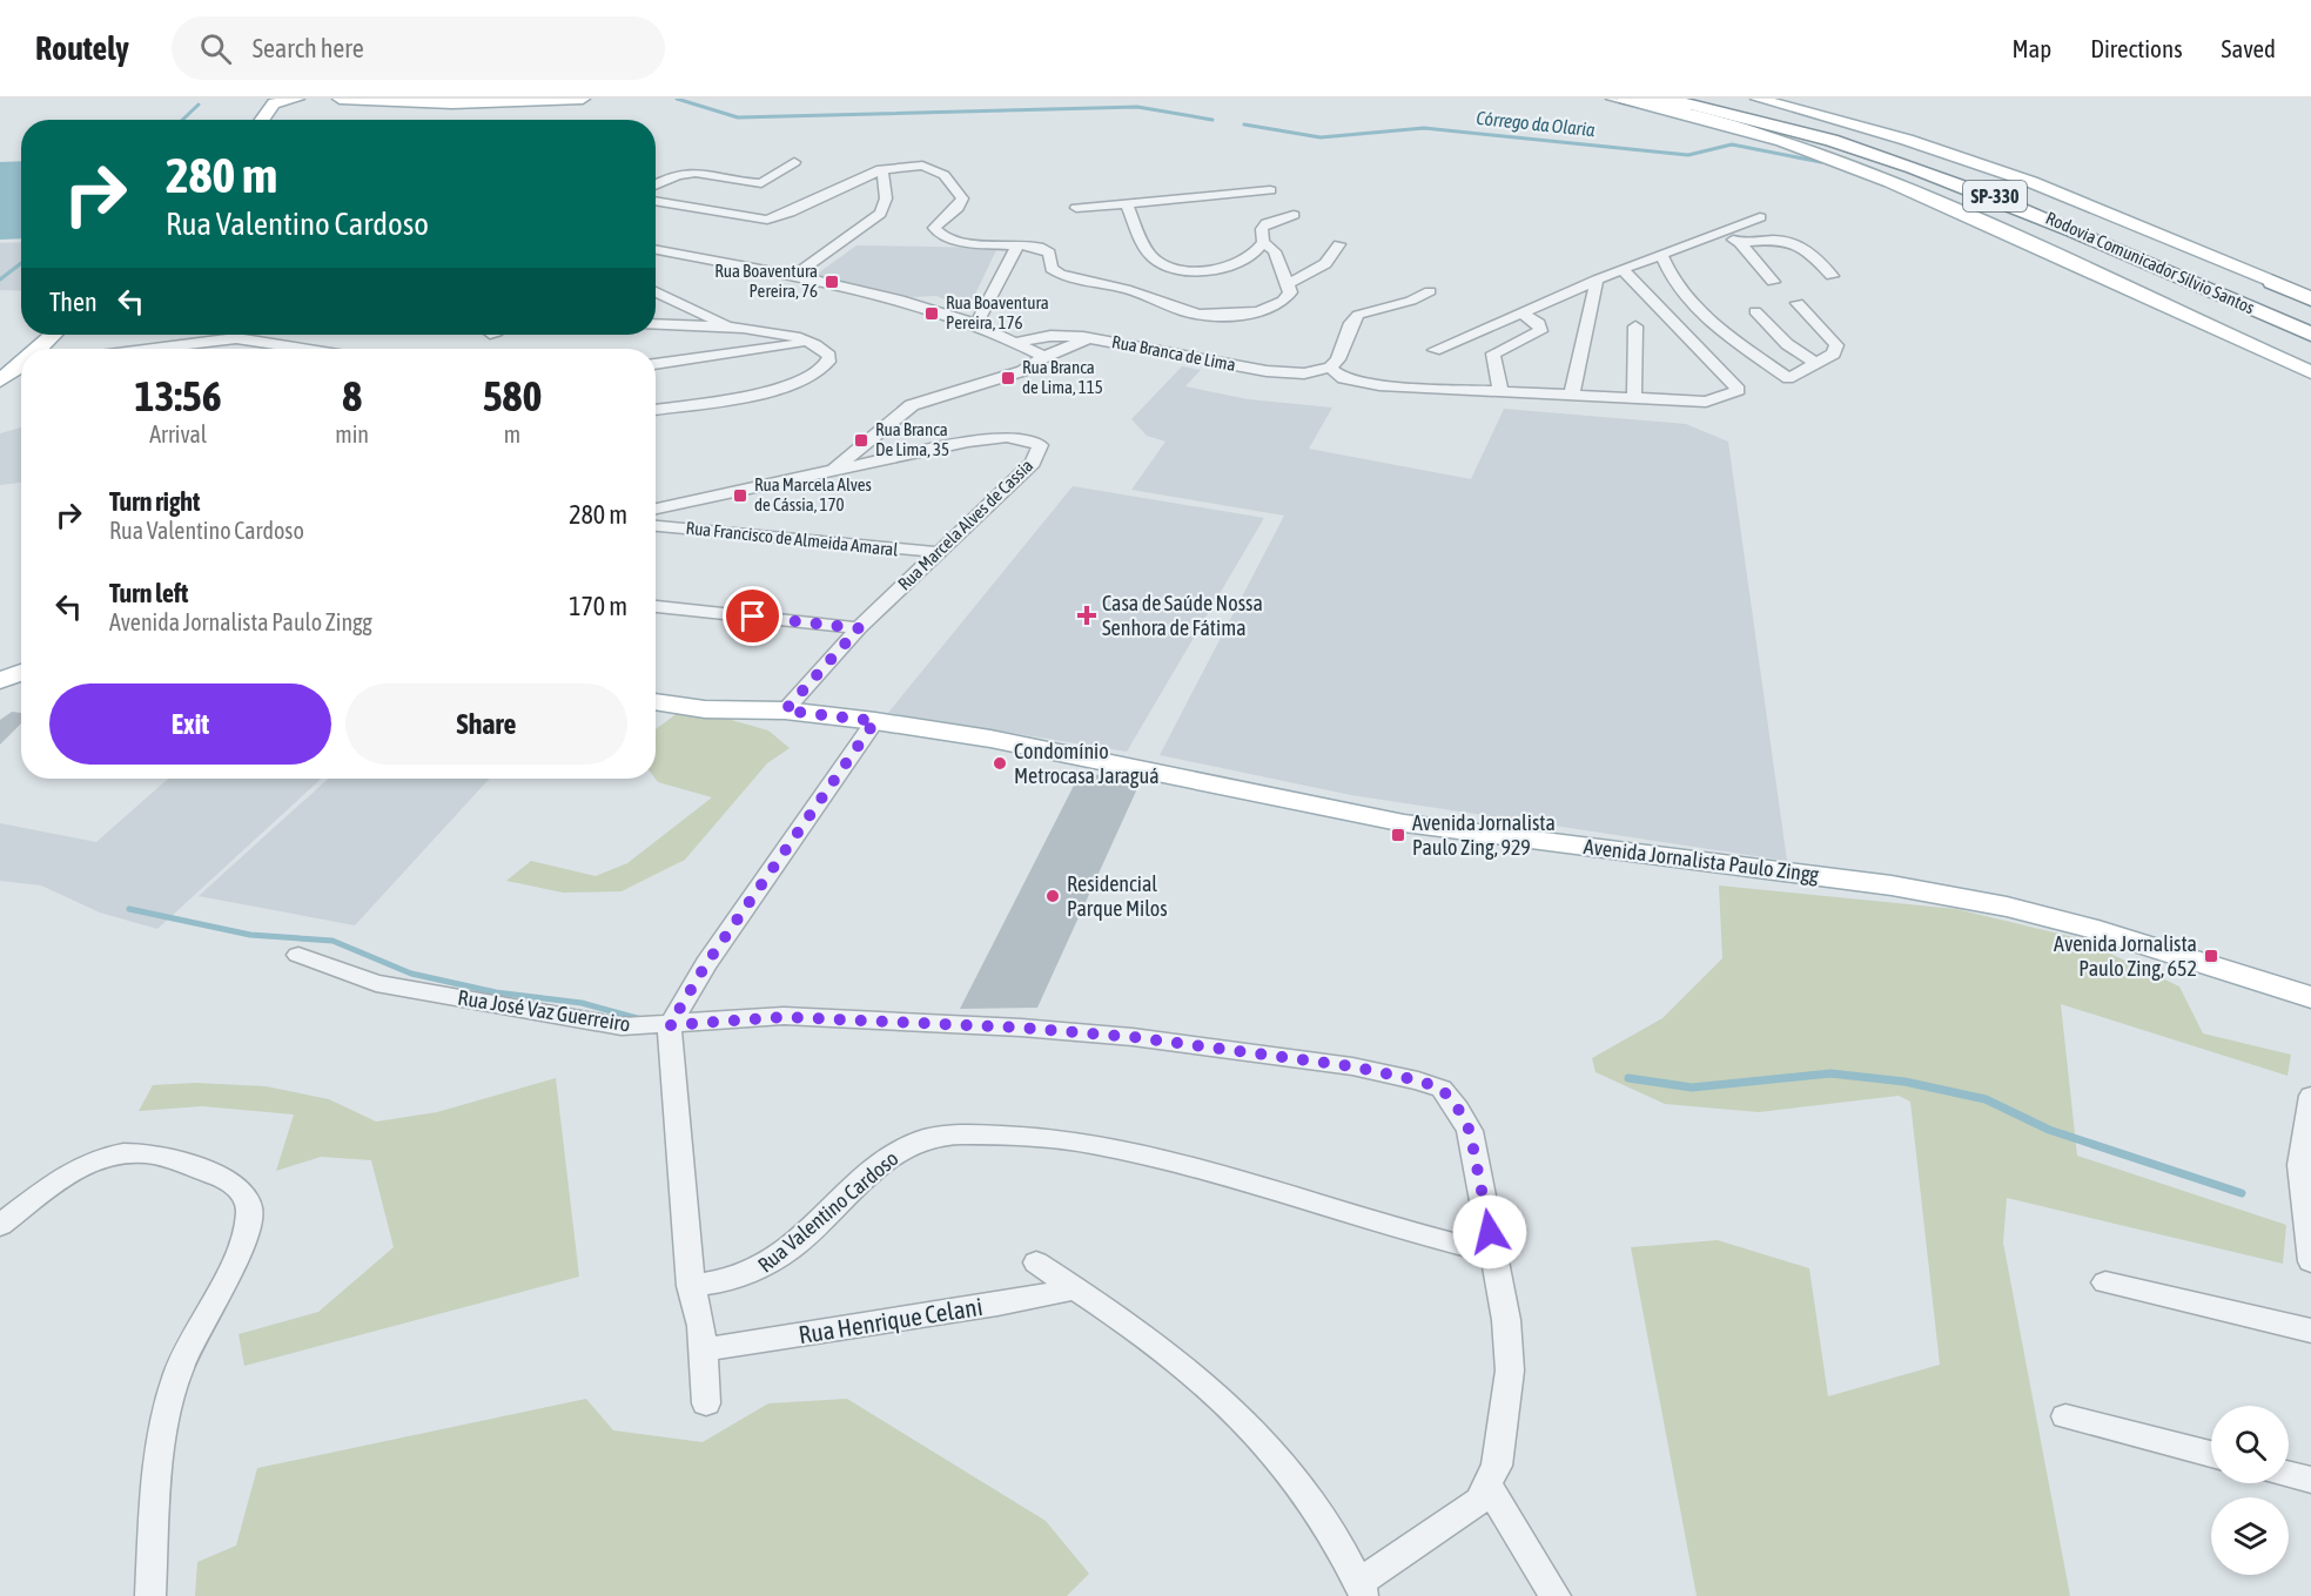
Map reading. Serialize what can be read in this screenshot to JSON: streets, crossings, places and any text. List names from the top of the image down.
{
  "streets": {
    "highway": ["SP-330", "Rodovia Comunicador Silvio Santos"],
    "main road": ["Avenida Jornalista Paulo Zingg"],
    "street": [
      "Rua Branca de Lima",
      "Rua Marcela Alves de Cassia",
      "Rua Francisco de Almeida Amaral",
      "Rua José Vaz Guerreiro",
      "Rua Valentino Cardoso",
      "Rua Henrique Celani"
    ]
  },
  "crossings": [
    ["Rua Branca de Lima", "Rua Marcela Alves de Cassia"],
    ["Rua Marcela Alves de Cassia", "Rua Francisco de Almeida Amaral"],
    ["Rua Marcela Alves de Cassia", "Avenida Jornalista Paulo Zingg"],
    ["Rua José Vaz Guerreiro", "Rua Valentino Cardoso"]
  ],
  "water": ["Córrego da Olaria"],
  "places": {
    "transit": [
      "Rua Boaventura Pereira, 76",
      "Rua Boaventura Pereira, 176",
      "Rua Branca de Lima, 115",
      "Rua Branca De Lima, 35",
      "Rua Marcela Alves de Cássia, 170",
      "Avenida Jornalista Paulo Zing, 929",
      "Avenida Jornalista Paulo Zing, 652"
    ],
    "health": ["Casa de Saúde Nossa Senhora de Fátima"],
    "other": ["Condomínio Metrocasa Jaraguá", "Residencial Parque Milos"]
  },
  "page": {
    "header": "Routely",
    "search": "Search here",
    "nav": ["Map", "Directions", "Saved"],
    "turn": ["280 m", "Rua Valentino Cardoso"],
    "then": "Then",
    "eta": [
      "13:56",
      "Arrival",
      "8",
      "min",
      "580",
      "m"
    ],
    "list": [
      {
        "name": "Turn right",
        "note": "Rua Valentino Cardoso",
        "value": "280 m"
      },
      {
        "name": "Turn left",
        "note": "Avenida Jornalista Paulo Zingg",
        "value": "170 m"
      }
    ],
    "buttons": ["Exit", "Share"]
  }
}
